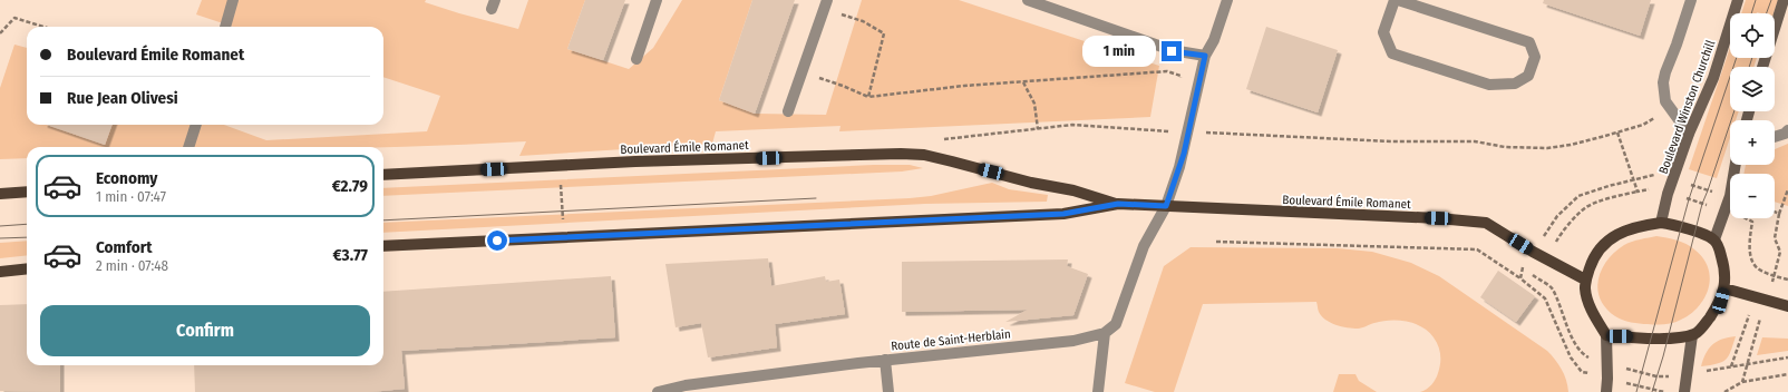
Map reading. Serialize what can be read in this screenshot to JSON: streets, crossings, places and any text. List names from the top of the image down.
{
  "streets": {
    "main road": ["Boulevard Émile Romanet"],
    "street": ["Boulevard Winston Churchill", "Route de Saint-Herblain"]
  },
  "crossings": [
    ["Boulevard Winston Churchill", "Boulevard Émile Romanet"]
  ],
  "page": {
    "map_buttons": ["+", "−"],
    "banner": ["Boulevard Émile Romanet", "Rue Jean Olivesi"],
    "bubble": "1 min",
    "list": [
      {
        "name": "Economy",
        "note": "1 min · 07:47",
        "value": "€2.79"
      },
      {
        "name": "Comfort",
        "note": "2 min · 07:48",
        "value": "€3.77"
      }
    ],
    "buttons": "Confirm"
  }
}
